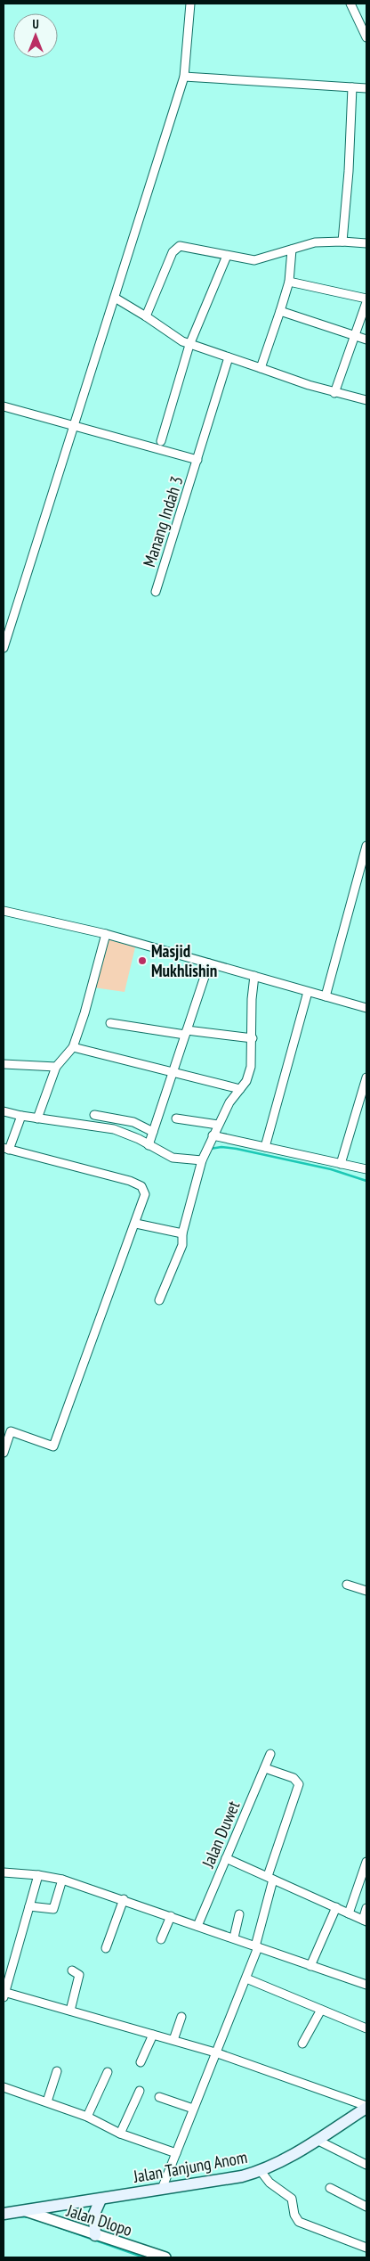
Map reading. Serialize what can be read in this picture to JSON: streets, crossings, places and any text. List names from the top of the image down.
{
  "streets": {
    "main road": ["Jalan Tanjung Anom"],
    "street": ["Manang Indah 3", "Jalan Duwet", "Jalan Dlopo"]
  },
  "crossings": [
    ["Jalan Tanjung Anom", "Jalan Dlopo"]
  ],
  "places": ["Masjid Mukhlishin"],
  "north": "top"
}
